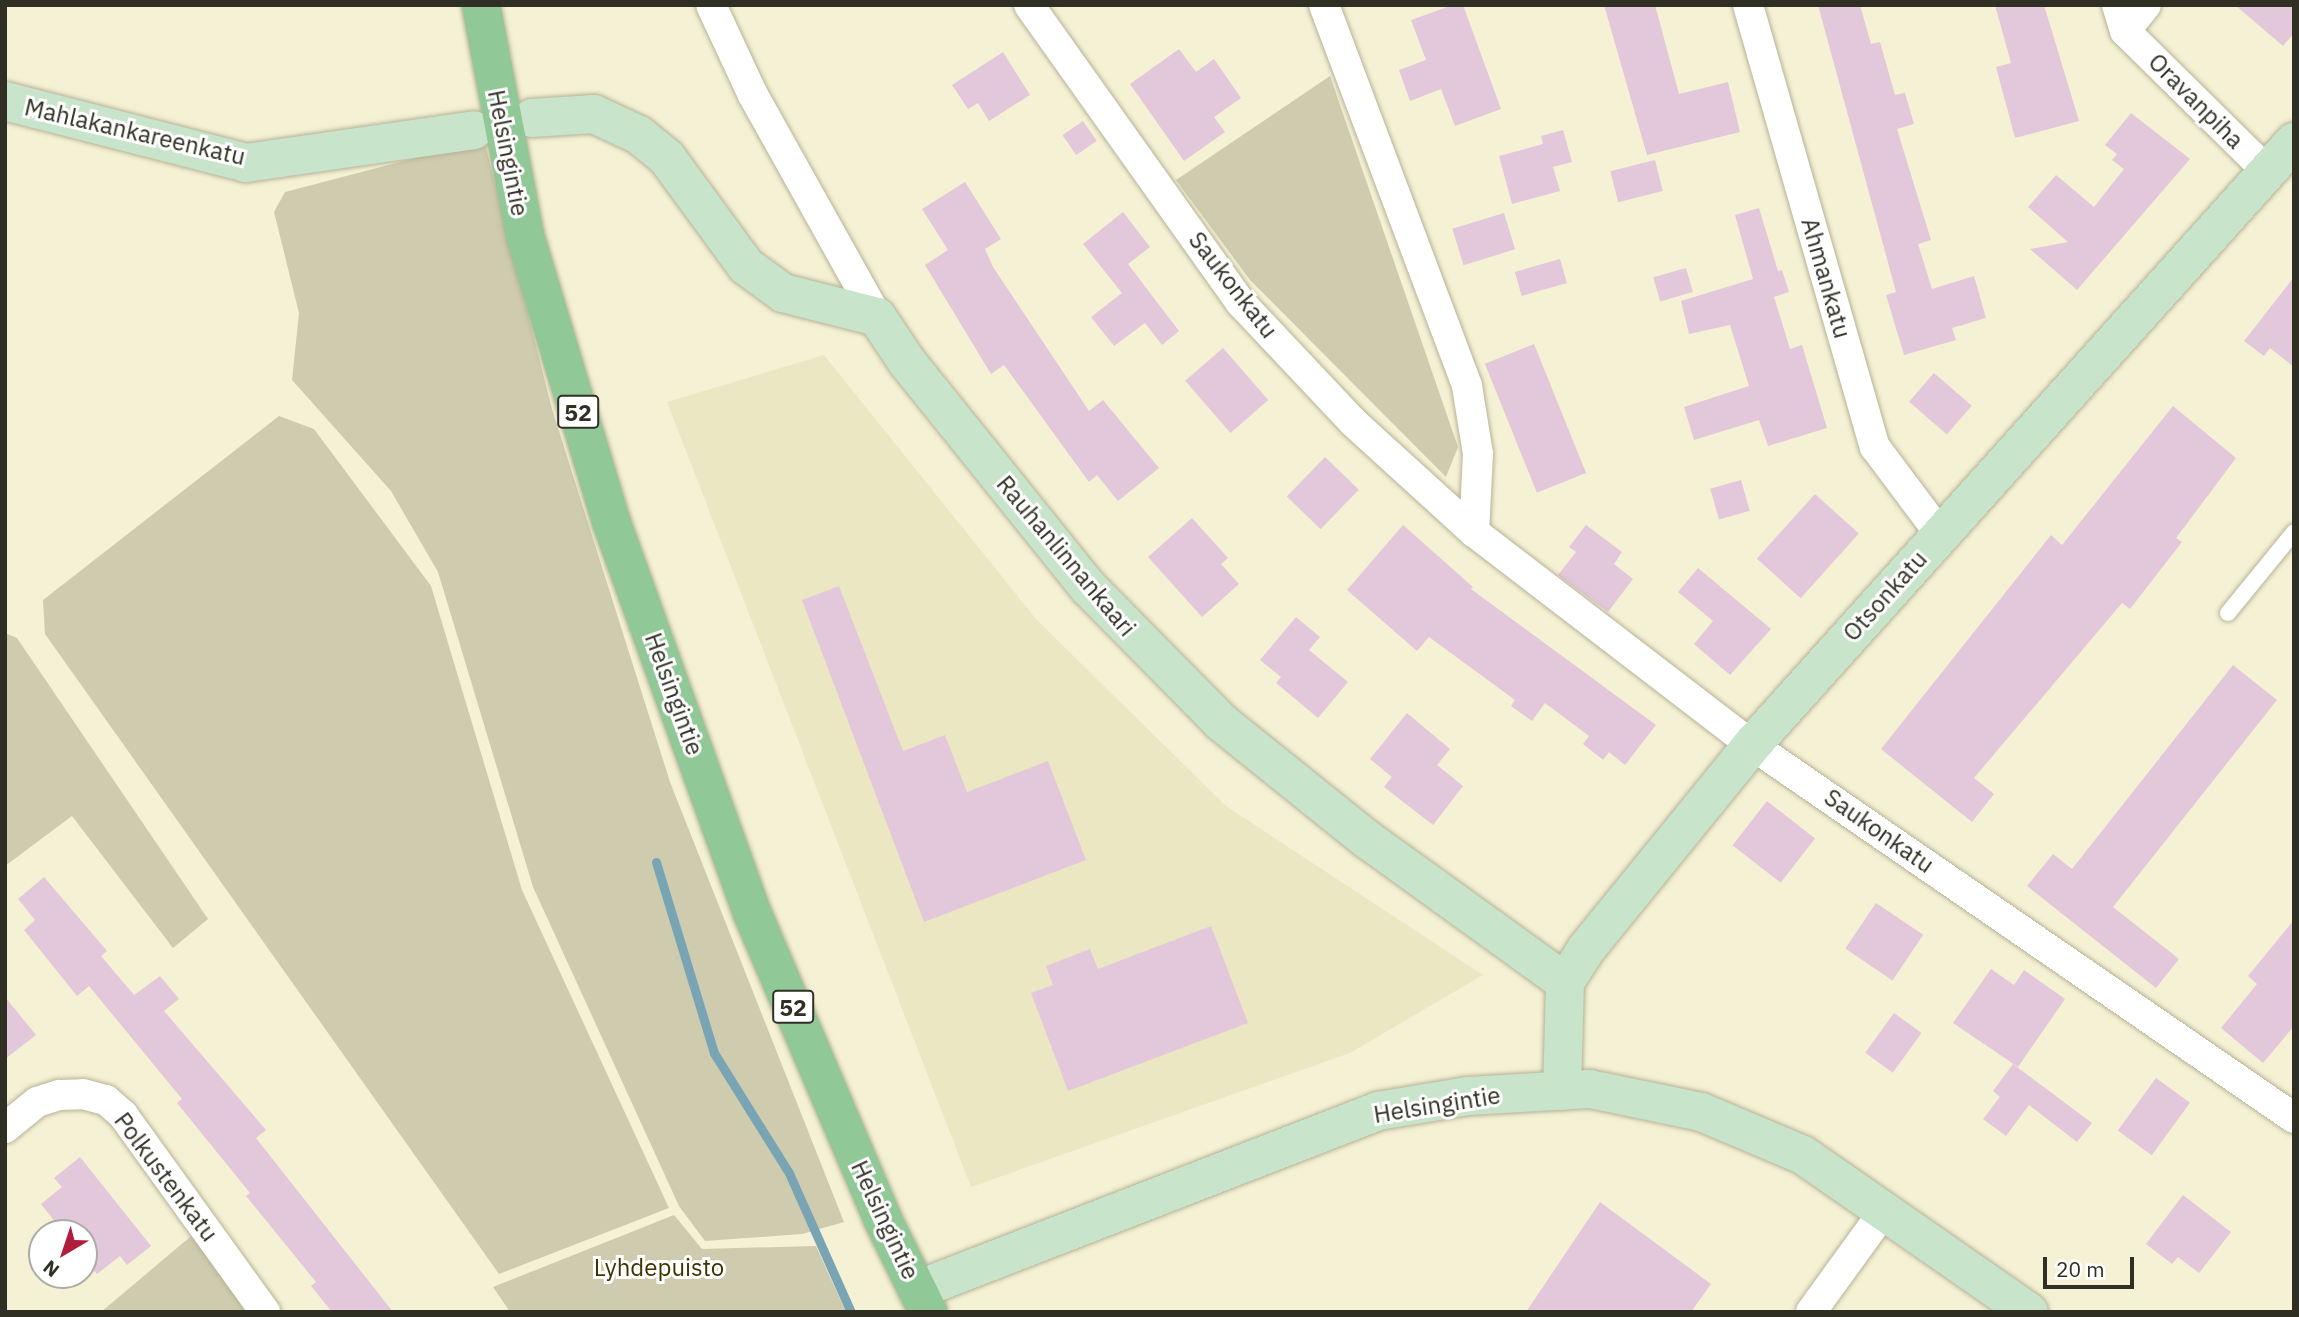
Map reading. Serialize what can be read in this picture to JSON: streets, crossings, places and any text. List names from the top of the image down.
{
  "streets": {
    "main road": ["Helsingintie", "52"],
    "street": [
      "Oravanpiha",
      "Mahlakankareenkatu",
      "Ahmankatu",
      "Saukonkatu",
      "Rauhanlinnankaari",
      "Otsonkatu",
      "Polkustenkatu"
    ]
  },
  "crossings": [
    ["Oravanpiha", "Otsonkatu"],
    ["Ahmankatu", "Otsonkatu"],
    ["Saukonkatu", "Otsonkatu"],
    ["Rauhanlinnankaari", "Otsonkatu"]
  ],
  "parks": ["Lyhdepuisto"],
  "scale_bar": "20 m",
  "north": "bottom left"
}
